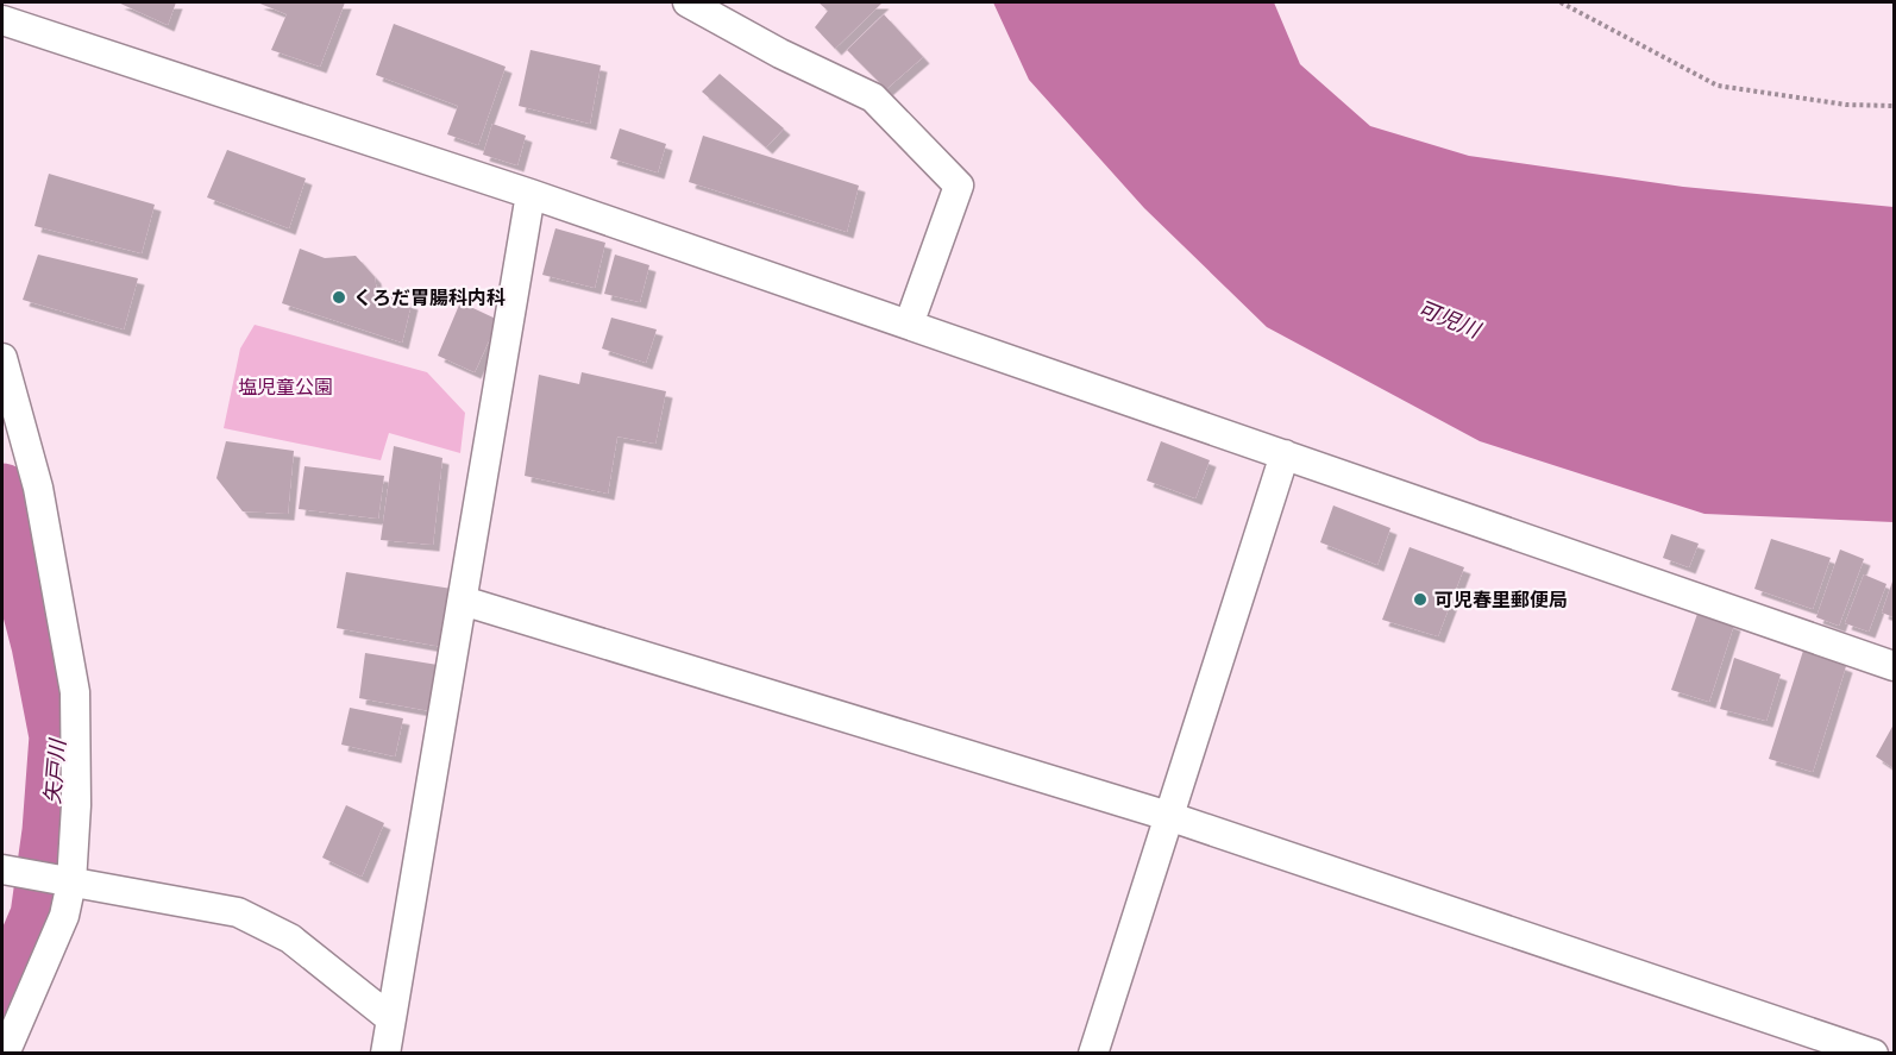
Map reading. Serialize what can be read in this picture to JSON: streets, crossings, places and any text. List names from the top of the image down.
{
  "water": ["可児川", "矢戸川"],
  "parks": ["塩児童公園"],
  "places": ["くろだ胃腸科内科", "可児春里郵便局"]
}
